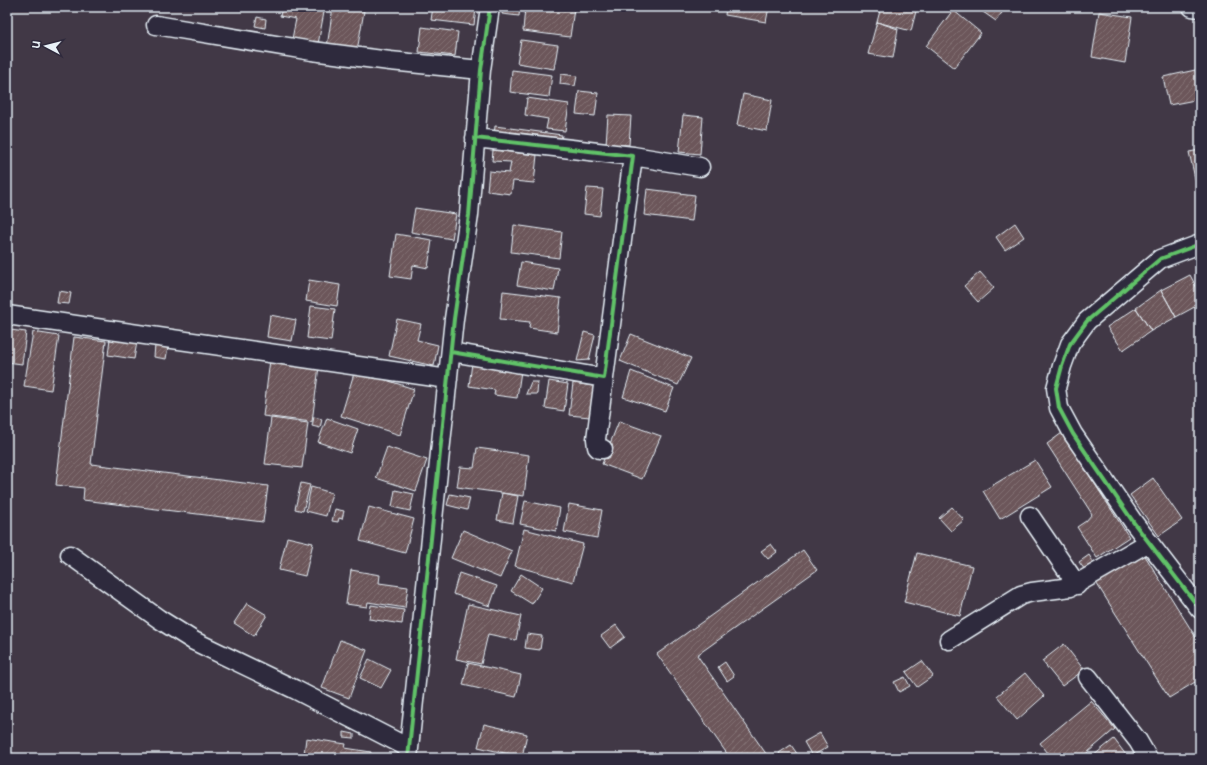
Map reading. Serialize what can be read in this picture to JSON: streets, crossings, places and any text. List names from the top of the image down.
{
  "north": "left"
}
